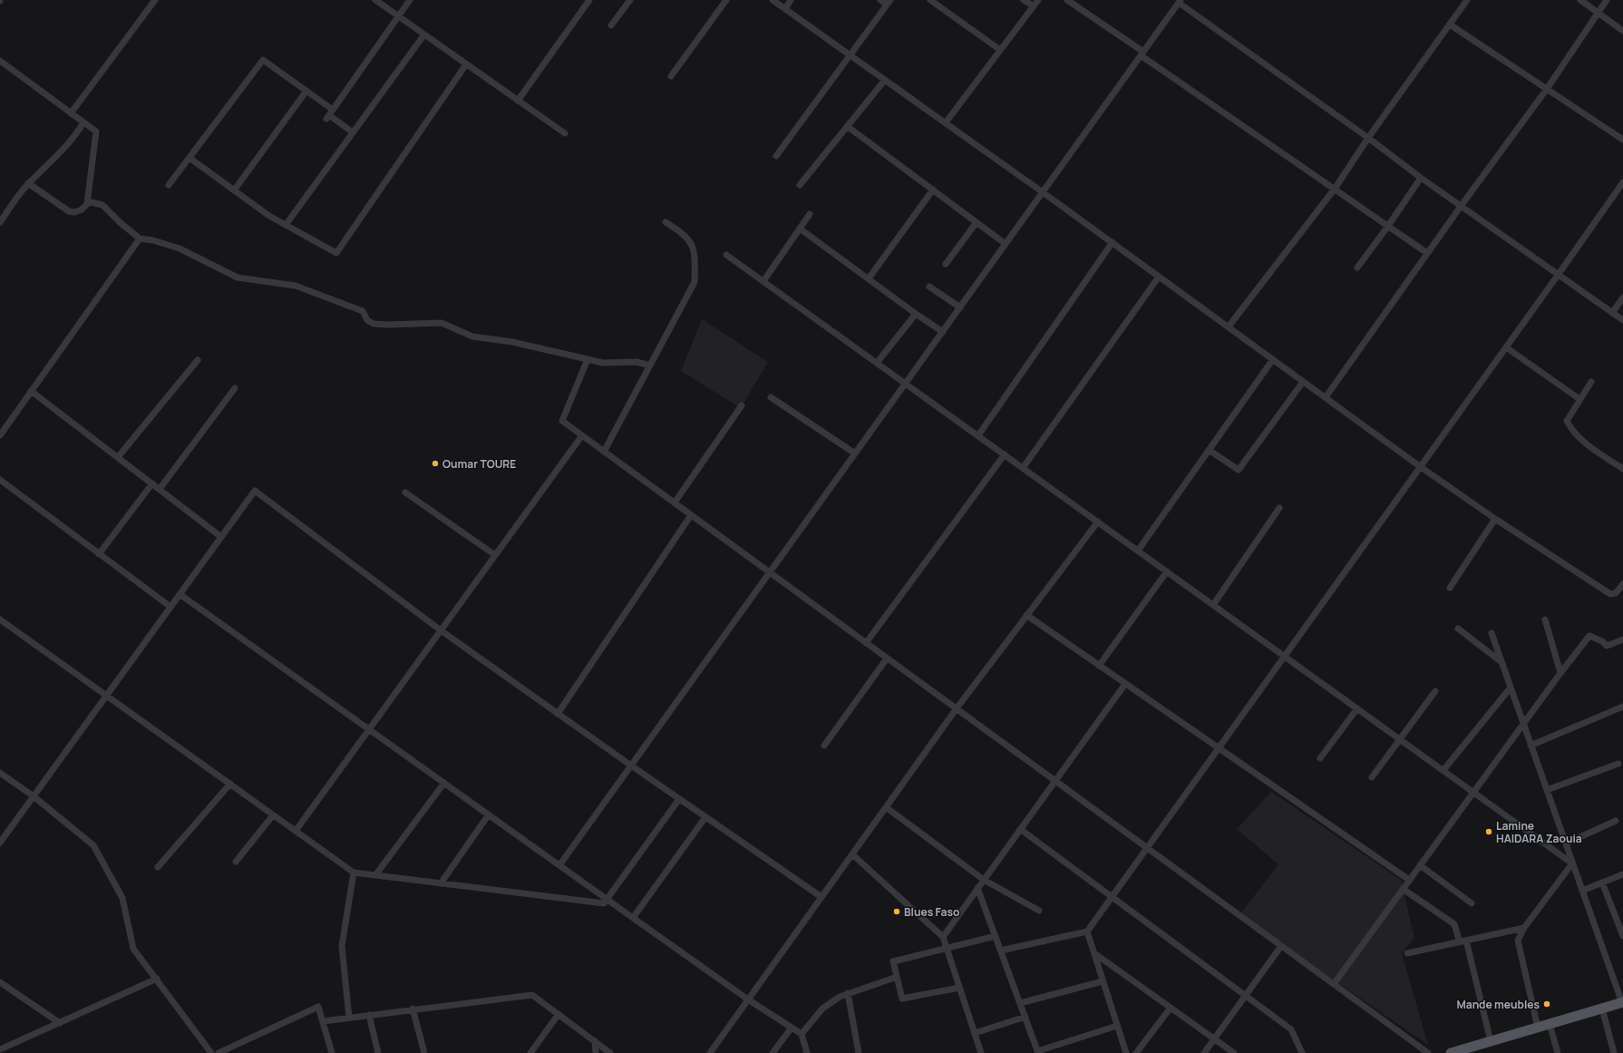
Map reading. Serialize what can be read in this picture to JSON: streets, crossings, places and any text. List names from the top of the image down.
{
  "places": [
    "Oumar TOURE",
    "Lamine HAIDARA Zaouia",
    "Blues Faso",
    "Mande meubles"
  ]
}
